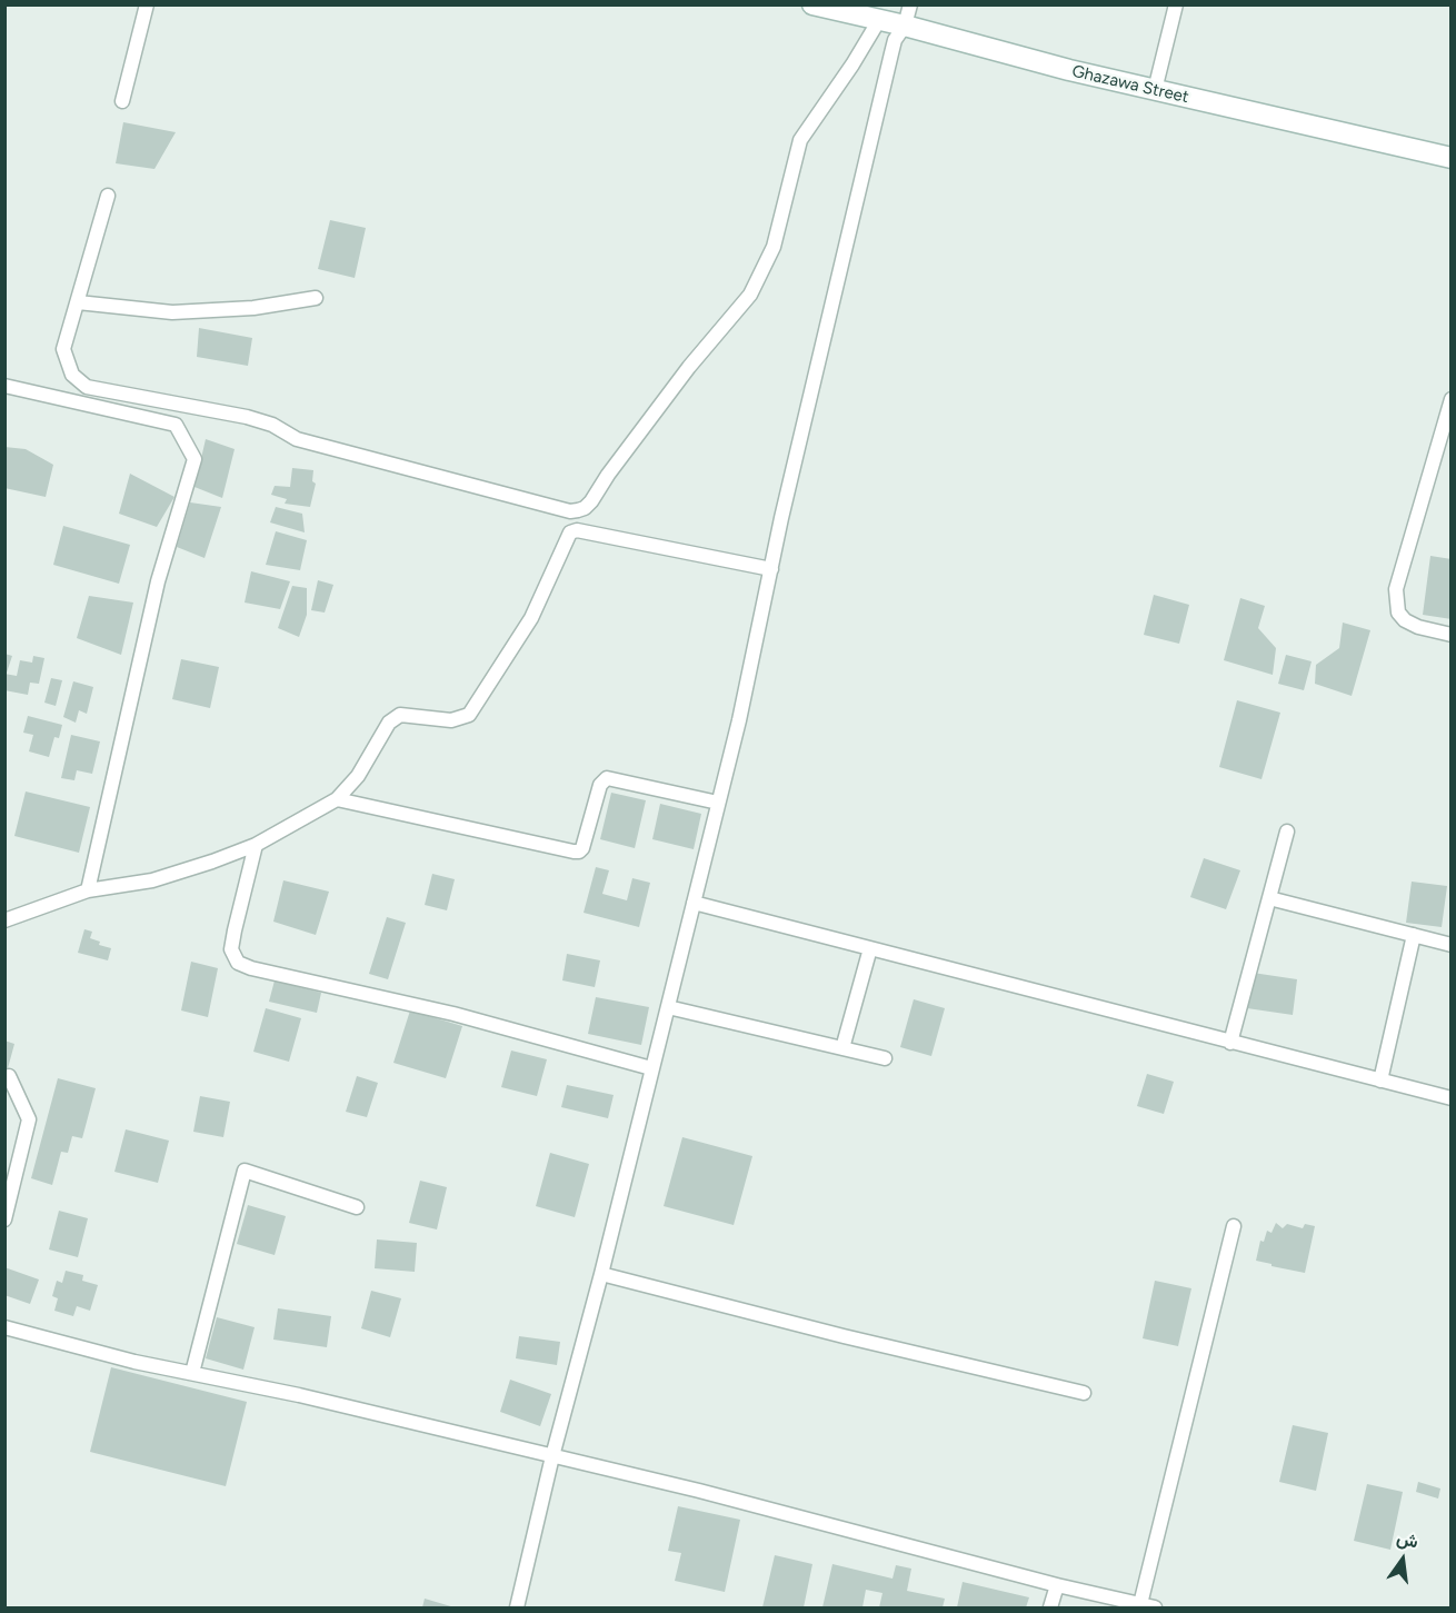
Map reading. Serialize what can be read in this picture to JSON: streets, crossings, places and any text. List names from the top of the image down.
{
  "streets": {
    "main road": ["Ghazawa Street"]
  },
  "north": "top"
}
